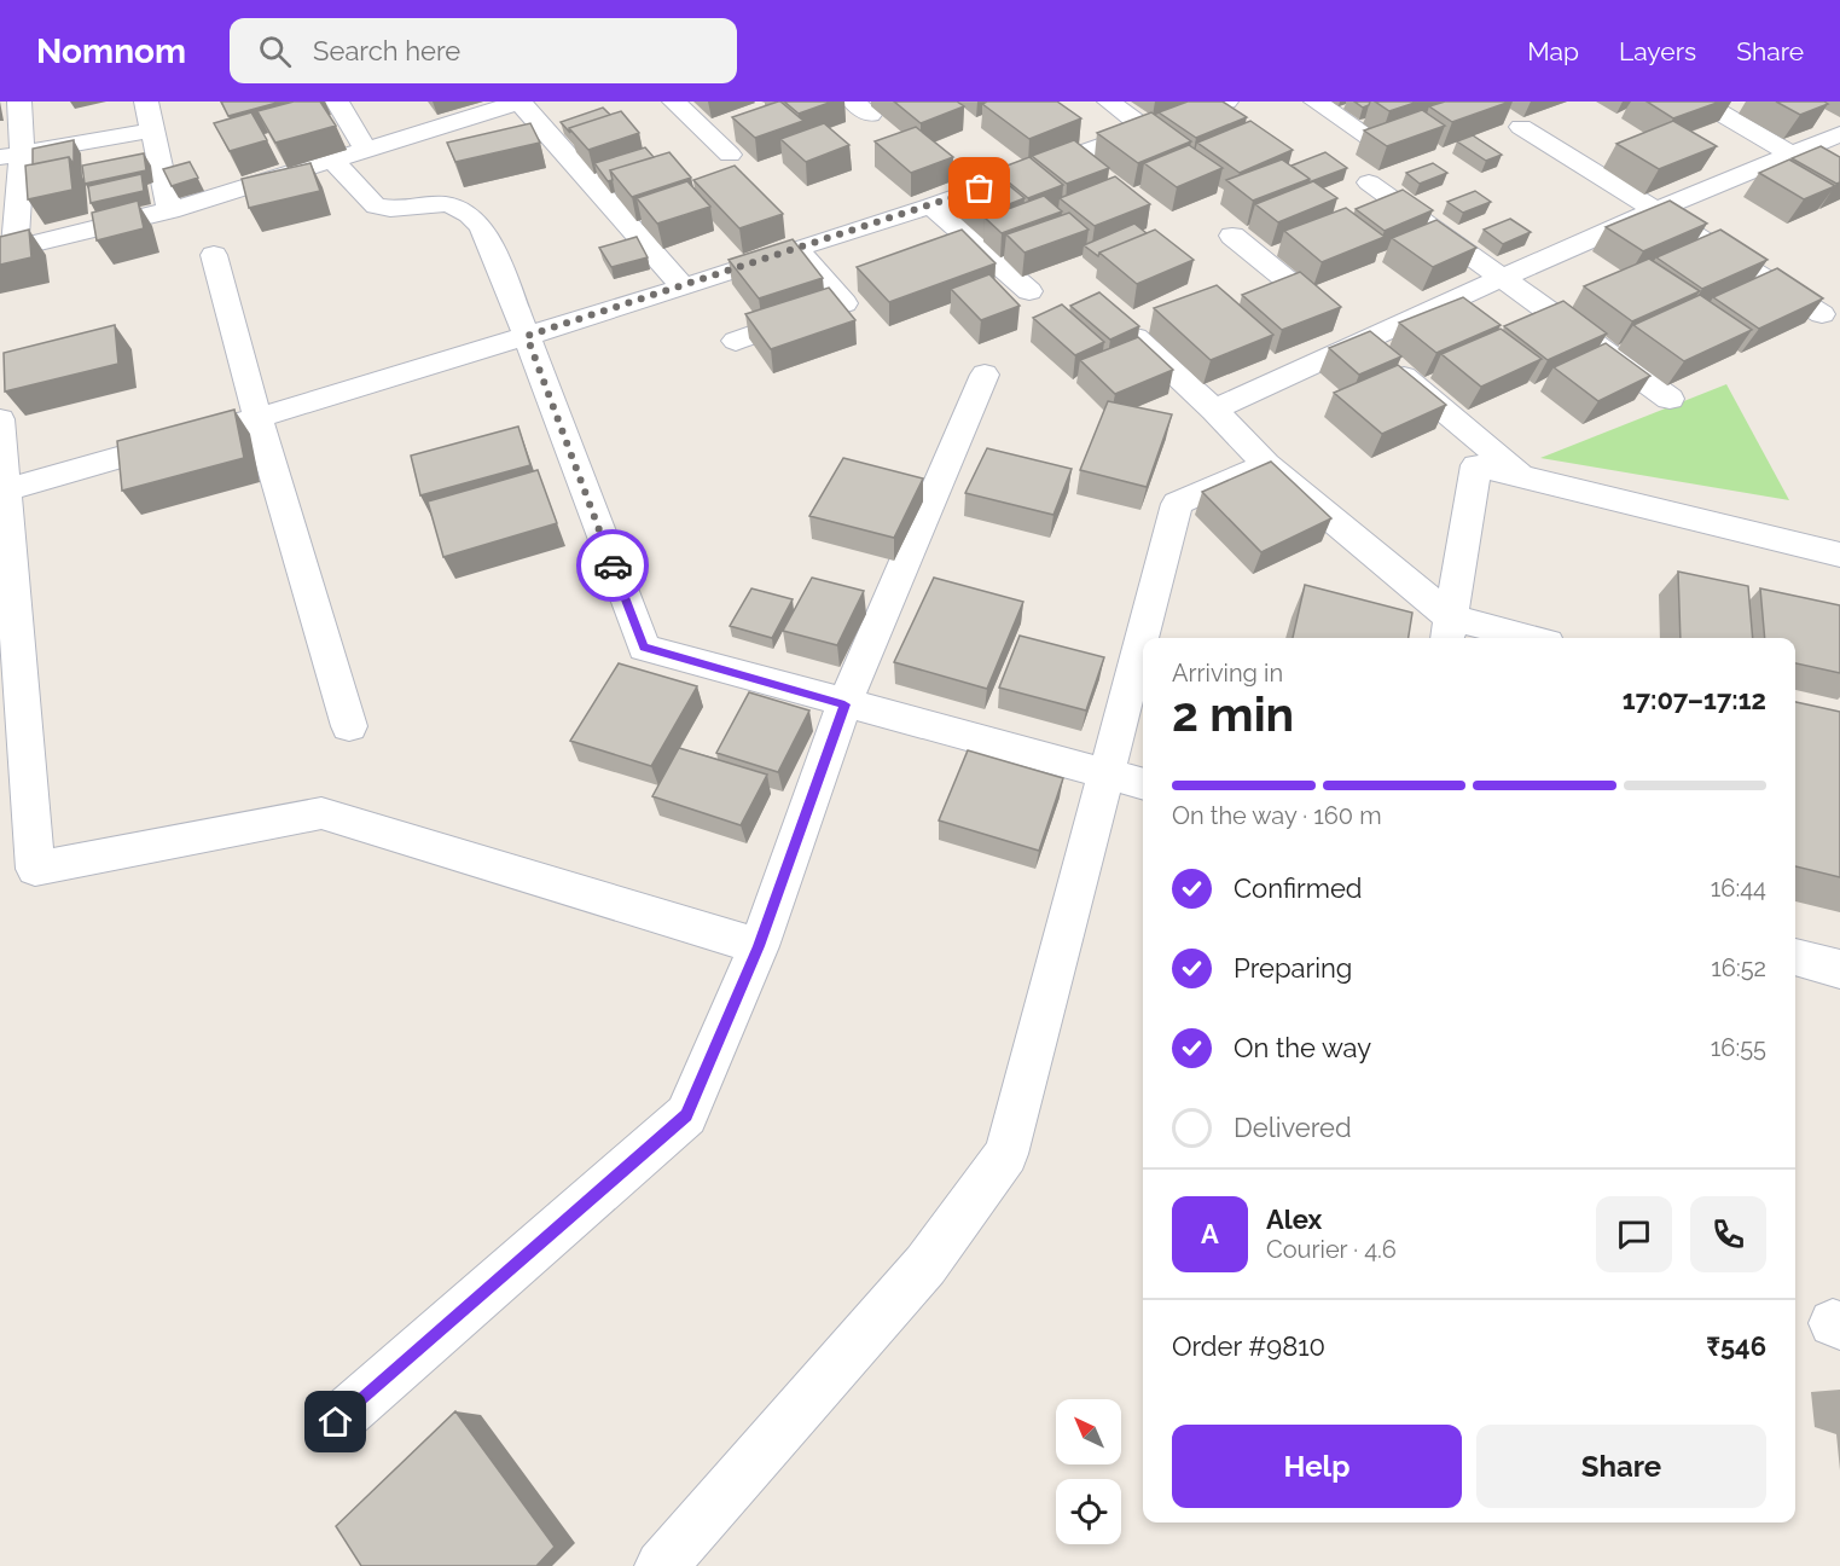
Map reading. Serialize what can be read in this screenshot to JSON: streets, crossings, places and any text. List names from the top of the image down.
{
  "north": "top left",
  "page": {
    "header": "Nomnom",
    "search": "Search here",
    "nav": ["Map", "Layers", "Share"],
    "heading": ["2 min", "Arriving in", "17:07–17:12"],
    "panel": [
      "Alex",
      "Courier · 4.6",
      "Order #9810",
      "₹546"
    ],
    "bar": "On the way · 160 m",
    "list": [
      ["Confirmed", "16:44"],
      ["Preparing", "16:52"],
      ["On the way", "16:55"],
      "Delivered"
    ],
    "round": "A",
    "buttons": ["Help", "Share"]
  }
}
